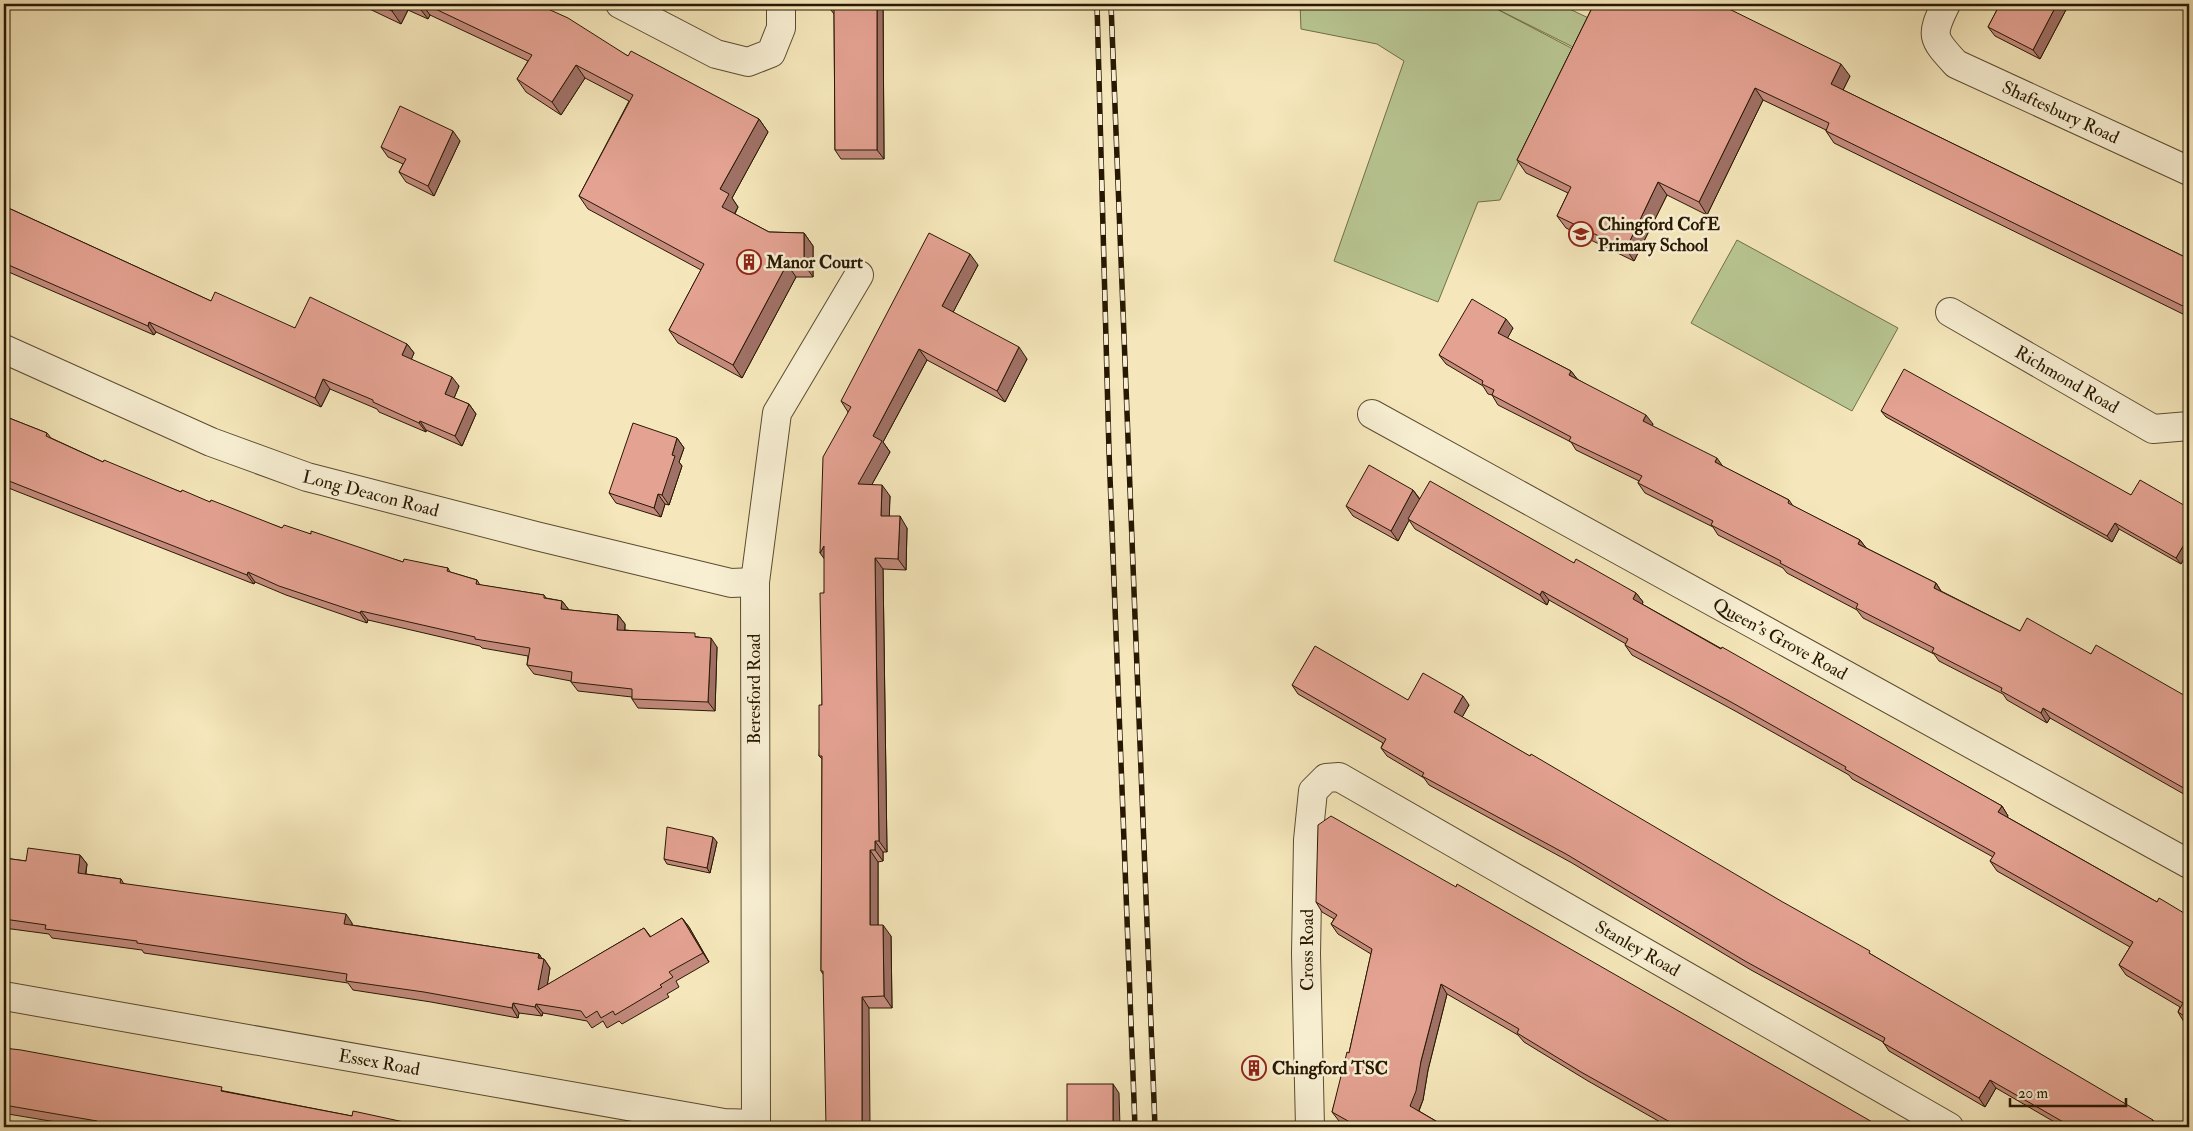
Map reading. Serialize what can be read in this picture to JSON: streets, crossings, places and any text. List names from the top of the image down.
{
  "streets": {
    "street": [
      "Shaftesbury Road",
      "Richmond Road",
      "Long Deacon Road",
      "Queen's Grove Road",
      "Beresford Road",
      "Stanley Road",
      "Cross Road",
      "Essex Road"
    ]
  },
  "crossings": [
    ["Long Deacon Road", "Beresford Road"],
    ["Beresford Road", "Essex Road"],
    ["Stanley Road", "Cross Road"]
  ],
  "places": {
    "school or university": ["Chingford CofE Primary School"],
    "building": ["Manor Court", "Chingford TSC"]
  },
  "scale_bar": "20 m"
}
